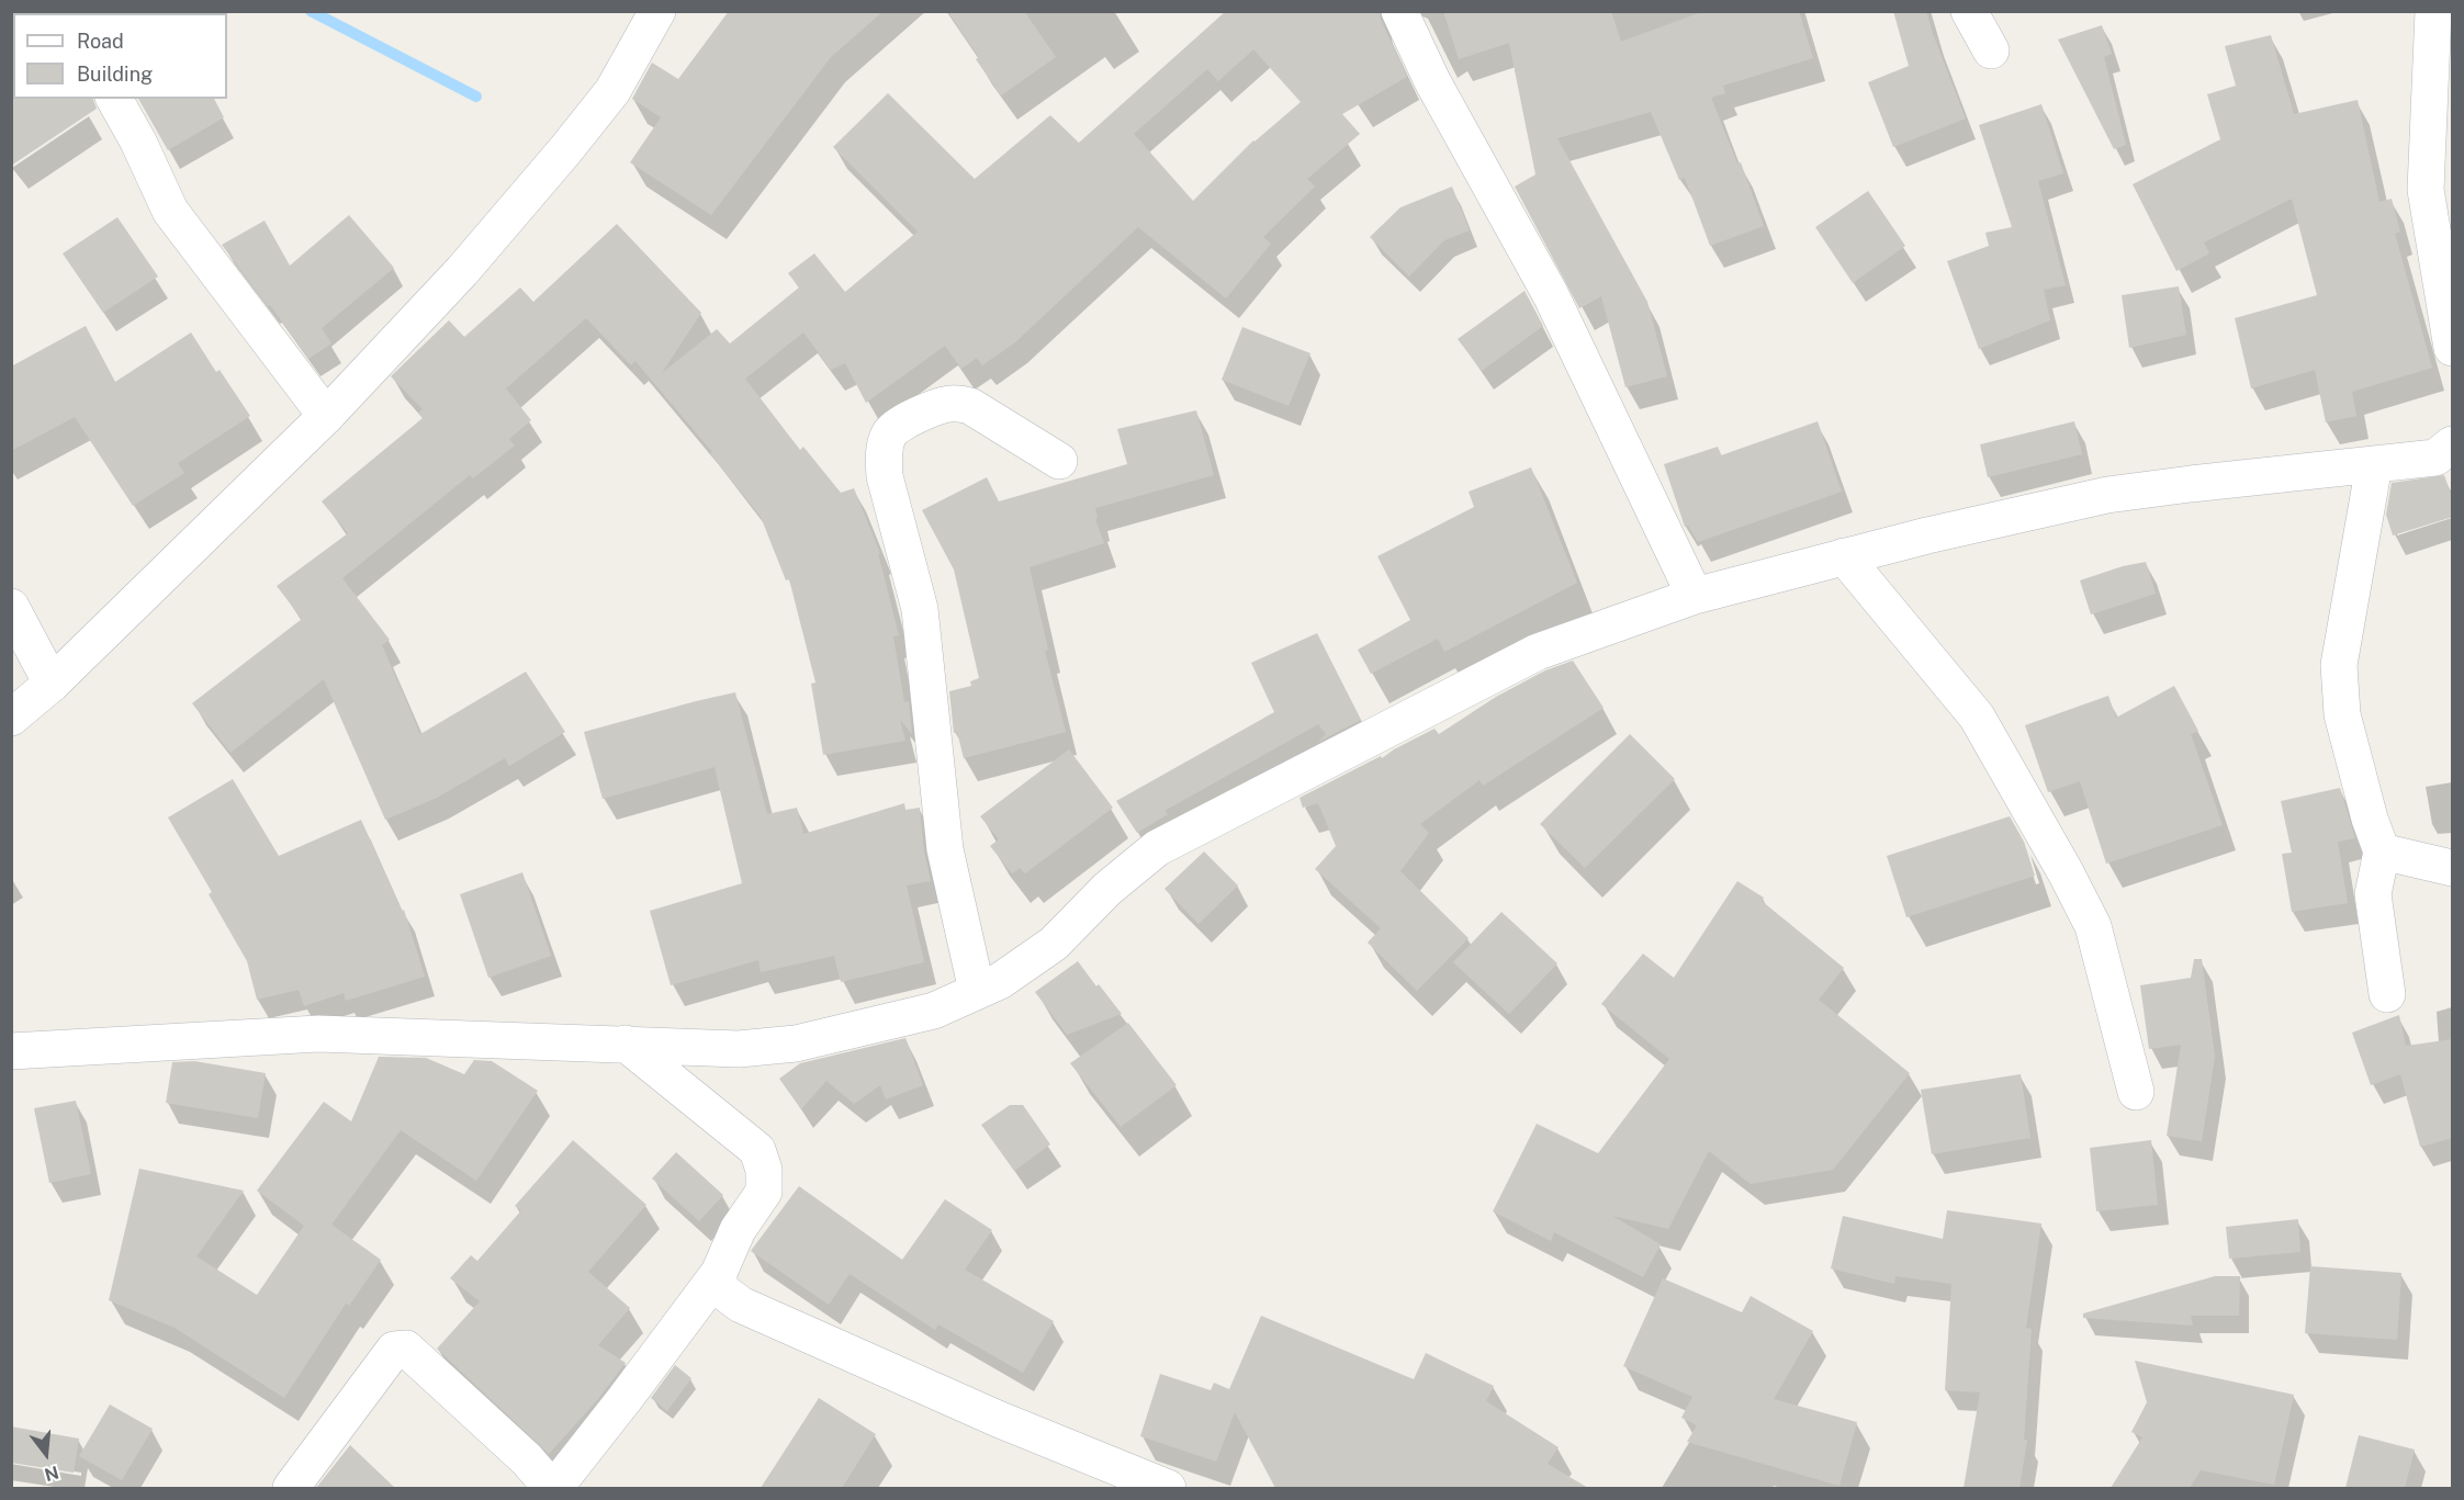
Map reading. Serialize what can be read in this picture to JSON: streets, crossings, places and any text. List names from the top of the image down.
{
  "legend": ["Road", "Building"],
  "north": "bottom"
}
